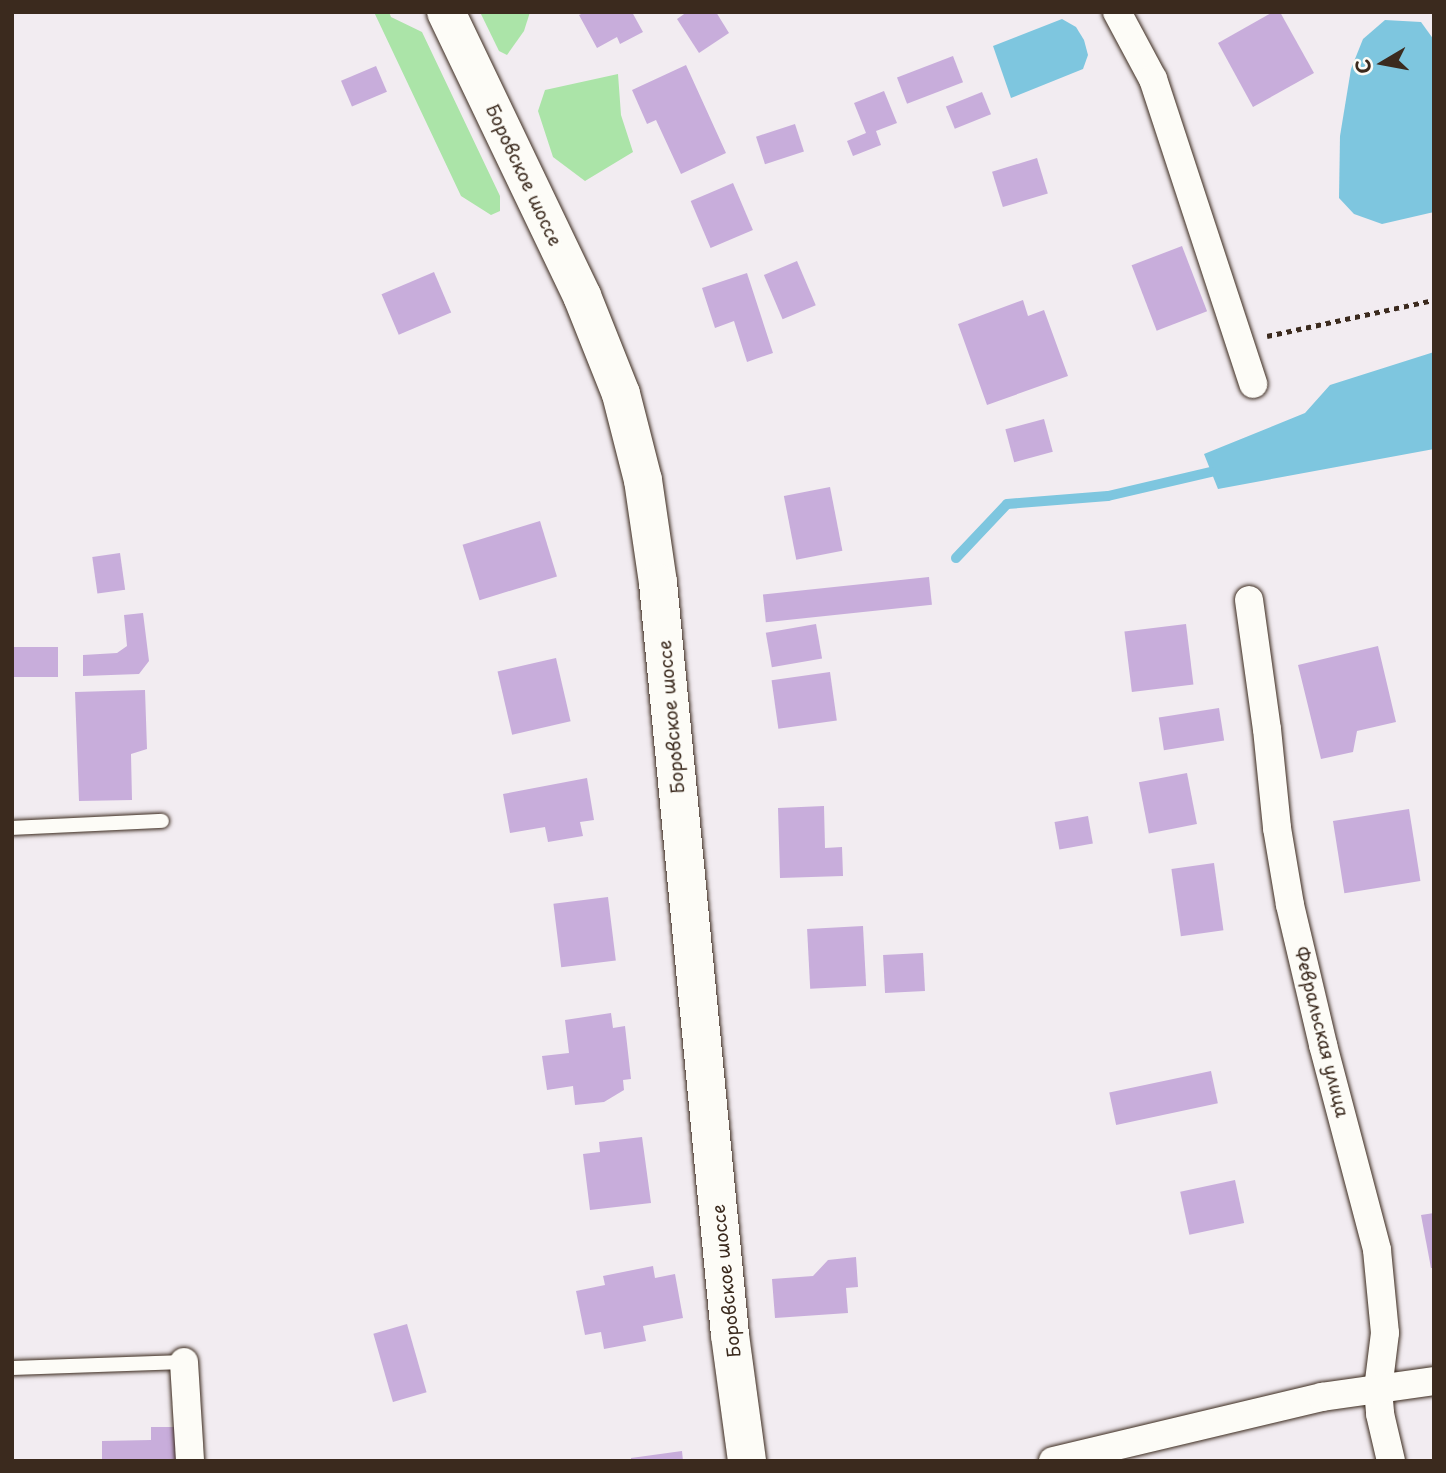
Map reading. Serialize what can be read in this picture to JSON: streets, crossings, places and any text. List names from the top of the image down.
{
  "streets": {
    "main road": ["Боровское шоссе"],
    "street": ["Февральская улица"]
  },
  "north": "left"
}
